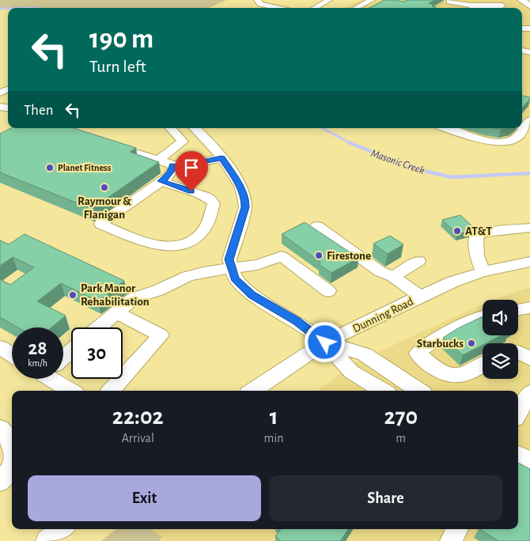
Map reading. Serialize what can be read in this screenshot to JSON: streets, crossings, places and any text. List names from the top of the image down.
{
  "streets": {
    "street": ["Dunning Road"]
  },
  "water": ["Masonic Creek"],
  "places": [
    "Planet Fitness",
    "Raymour & Flanigan",
    "AT&T",
    "Firestone",
    "Park Manor Rehabilitation",
    "Starbucks"
  ],
  "page": {
    "turn": ["190 m", "Turn left"],
    "then": "Then",
    "speed": "28 km/h",
    "limit": "30",
    "eta": [
      "22:02",
      "Arrival",
      "1",
      "min",
      "270",
      "m"
    ],
    "buttons": ["Exit", "Share"]
  }
}
